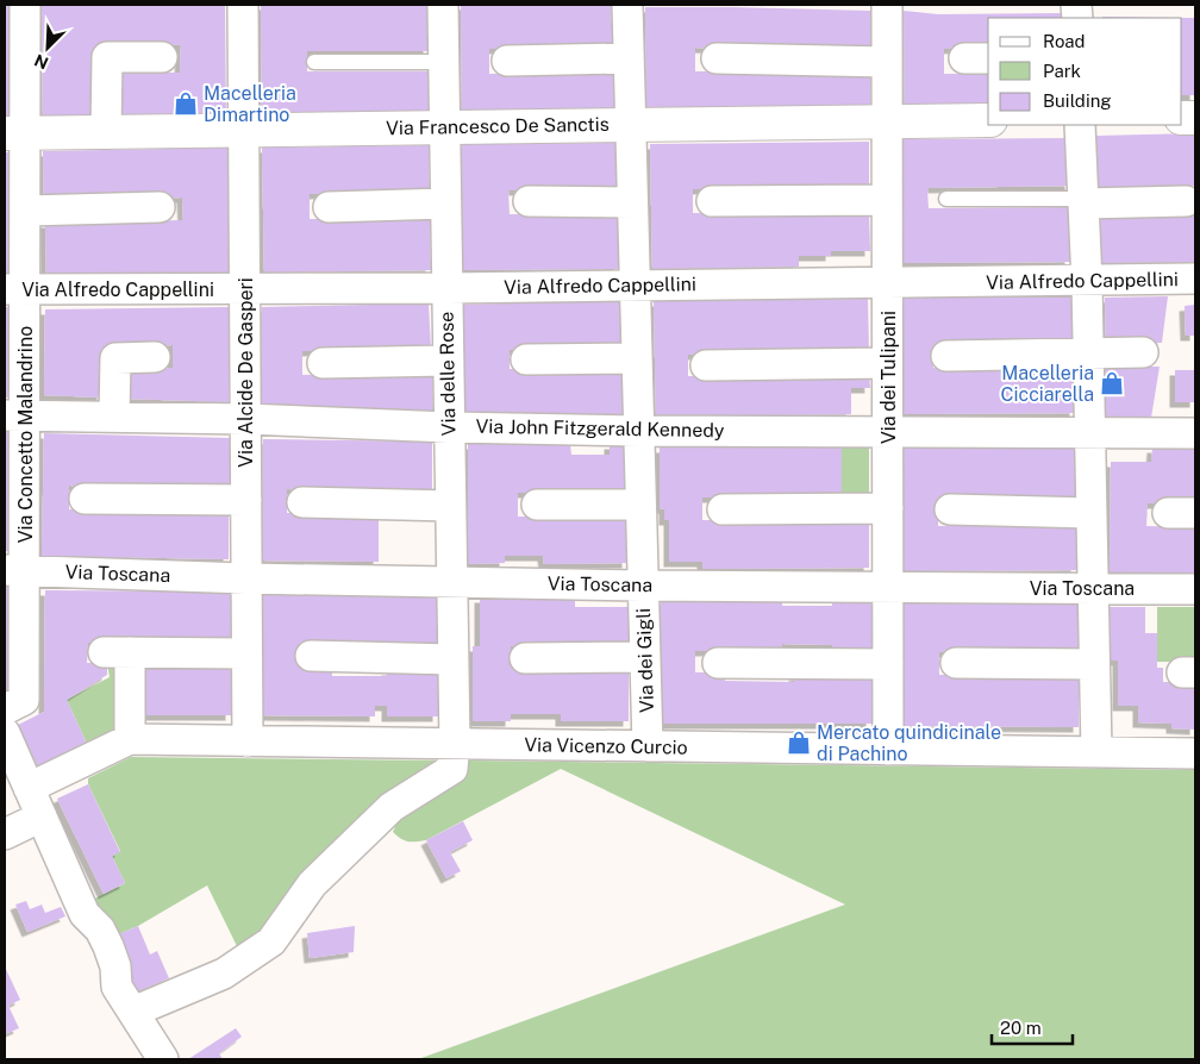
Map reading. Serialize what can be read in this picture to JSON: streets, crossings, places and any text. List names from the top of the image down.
{
  "streets": {
    "street": [
      "Via Francesco De Sanctis",
      "Via Alfredo Cappellini",
      "Via Alcide De Gasperi",
      "Via delle Rose",
      "Via dei Tulipani",
      "Via John Fitzgerald Kennedy",
      "Via Concetto Malandrino",
      "Via Toscana",
      "Via dei Gigli",
      "Via Vicenzo Curcio"
    ]
  },
  "crossings": [
    ["Via Francesco De Sanctis", "Via Alcide De Gasperi"],
    ["Via Francesco De Sanctis", "Via delle Rose"],
    ["Via Francesco De Sanctis", "Via dei Tulipani"],
    ["Via Francesco De Sanctis", "Via Concetto Malandrino"],
    ["Via Francesco De Sanctis", "Via dei Gigli"],
    ["Via Alfredo Cappellini", "Via Alcide De Gasperi"],
    ["Via Alfredo Cappellini", "Via delle Rose"],
    ["Via Alfredo Cappellini", "Via dei Tulipani"],
    ["Via Alfredo Cappellini", "Via Concetto Malandrino"],
    ["Via Alfredo Cappellini", "Via dei Gigli"],
    ["Via Alcide De Gasperi", "Via John Fitzgerald Kennedy"],
    ["Via Alcide De Gasperi", "Via Toscana"],
    ["Via Alcide De Gasperi", "Via Vicenzo Curcio"],
    ["Via delle Rose", "Via John Fitzgerald Kennedy"],
    ["Via delle Rose", "Via Toscana"],
    ["Via delle Rose", "Via Vicenzo Curcio"],
    ["Via dei Tulipani", "Via John Fitzgerald Kennedy"],
    ["Via dei Tulipani", "Via Toscana"],
    ["Via dei Tulipani", "Via Vicenzo Curcio"],
    ["Via John Fitzgerald Kennedy", "Via Concetto Malandrino"],
    ["Via John Fitzgerald Kennedy", "Via dei Gigli"],
    ["Via Concetto Malandrino", "Via Toscana"],
    ["Via Toscana", "Via dei Gigli"],
    ["Via dei Gigli", "Via Vicenzo Curcio"]
  ],
  "places": {
    "shop": ["Macelleria Dimartino", "Macelleria Cicciarella", "Mercato quindicinale di Pachino"]
  },
  "legend": ["Road", "Park", "Building"],
  "scale_bar": "20 m",
  "north": "bottom left"
}
